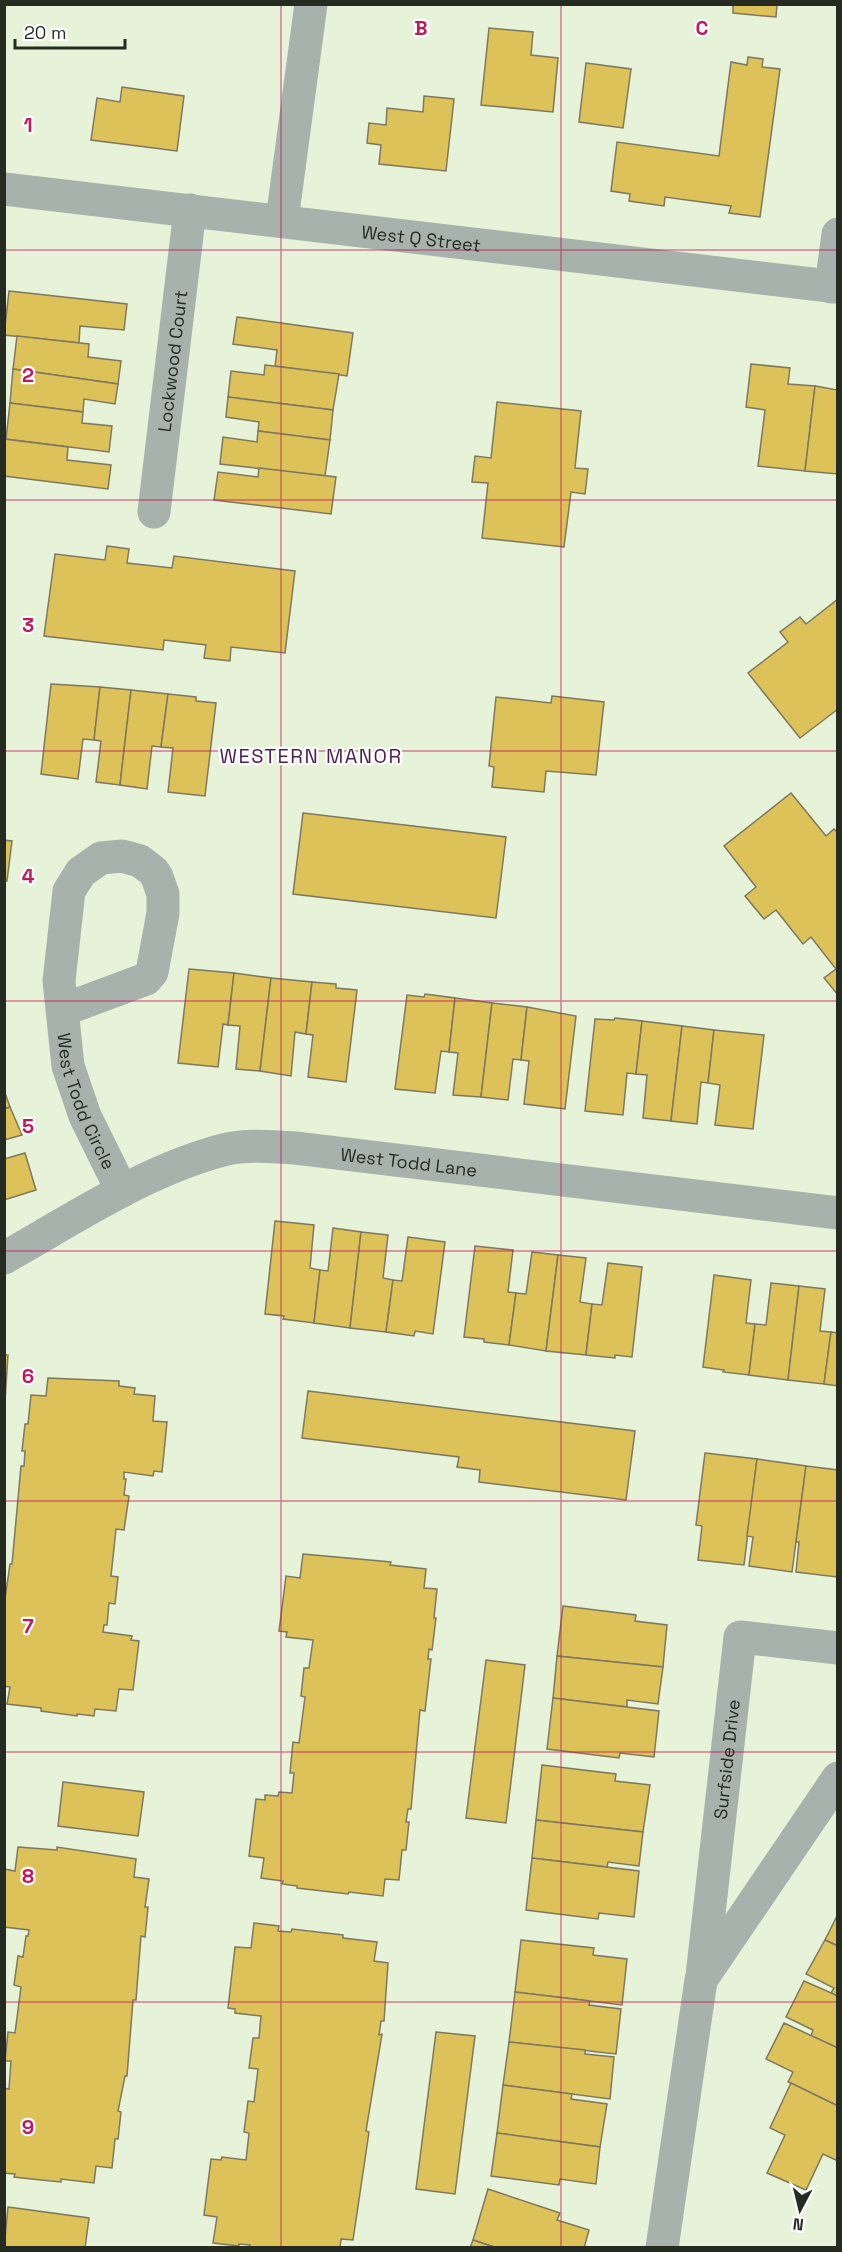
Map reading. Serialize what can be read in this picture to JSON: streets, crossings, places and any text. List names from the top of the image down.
{
  "streets": {
    "street": [
      "West Q Street",
      "Lockwood Court",
      "West Todd Circle",
      "West Todd Lane",
      "Surfside Drive"
    ]
  },
  "crossings": [
    ["West Q Street", "Lockwood Court"],
    ["West Todd Circle", "West Todd Lane"]
  ],
  "districts": ["WESTERN MANOR"],
  "scale_bar": "20 m",
  "north": "bottom",
  "grid": {
    "columns": ["B", "C"],
    "rows": [
      "1",
      "2",
      "3",
      "4",
      "5",
      "6",
      "7",
      "8",
      "9"
    ]
  }
}
